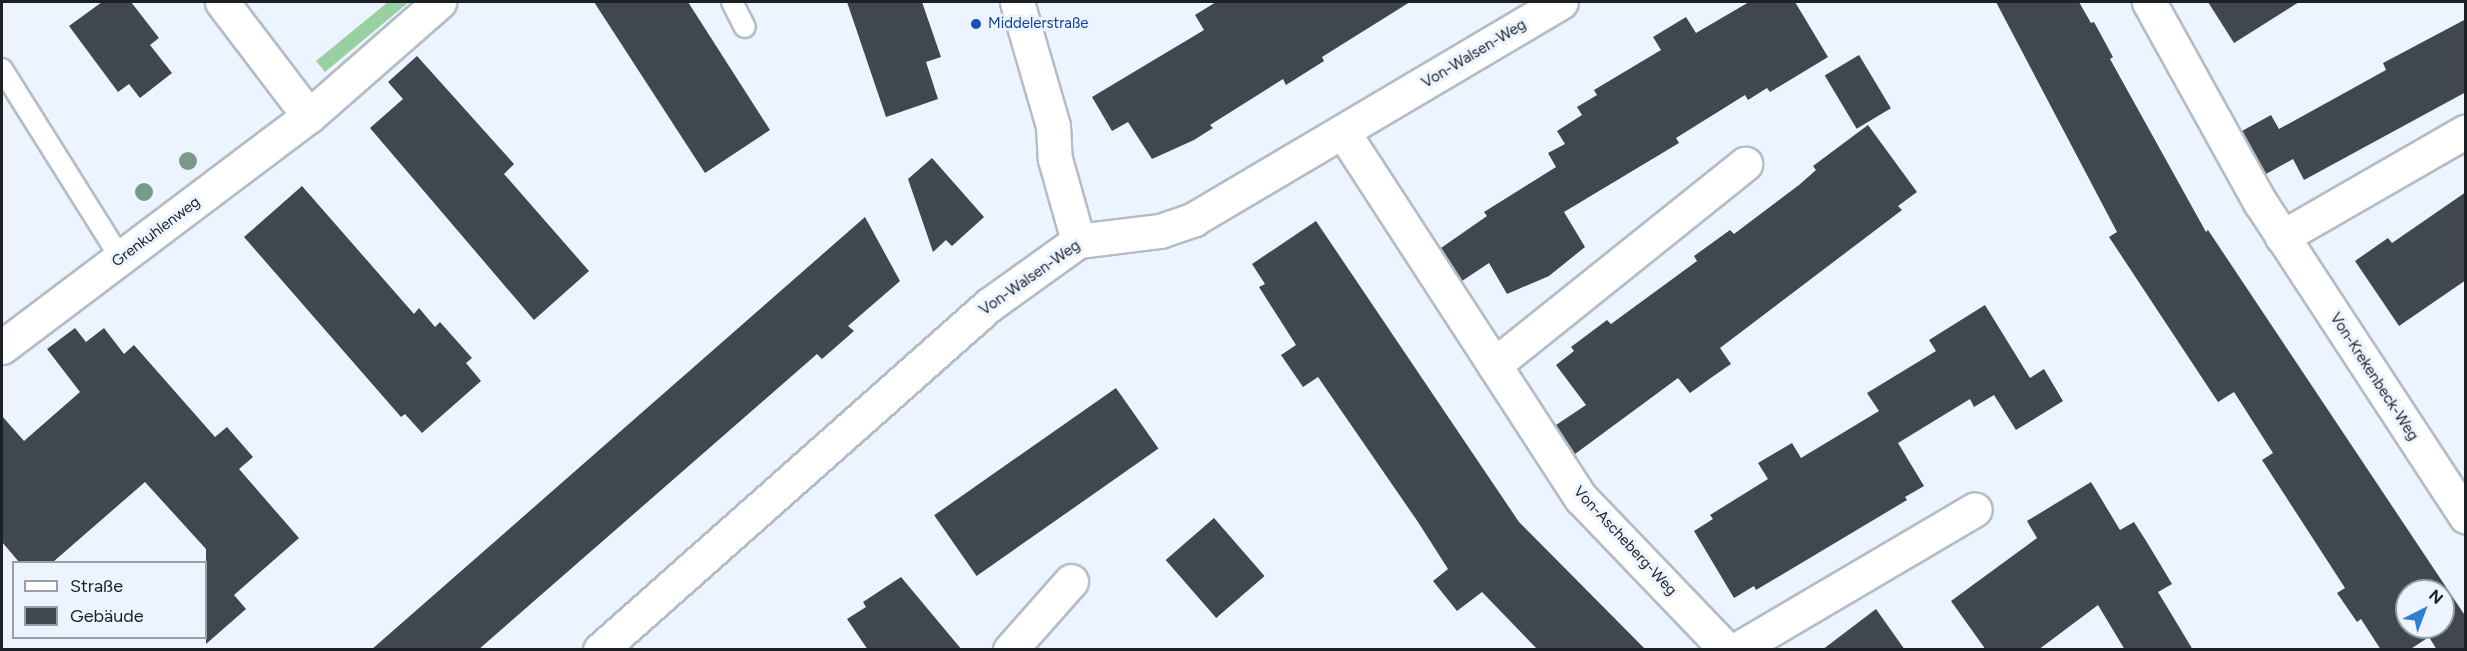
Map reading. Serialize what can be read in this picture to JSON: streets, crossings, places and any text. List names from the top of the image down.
{
  "streets": {
    "street": [
      "Von-Walsen-Weg",
      "Grenkuhlenweg",
      "Von-Krekenbeck-Weg",
      "Von-Ascheberg-Weg"
    ]
  },
  "crossings": [
    ["Von-Walsen-Weg", "Von-Ascheberg-Weg"]
  ],
  "places": ["Middelerstraße"],
  "legend": ["Straße", "Gebäude"],
  "north": "top right"
}
